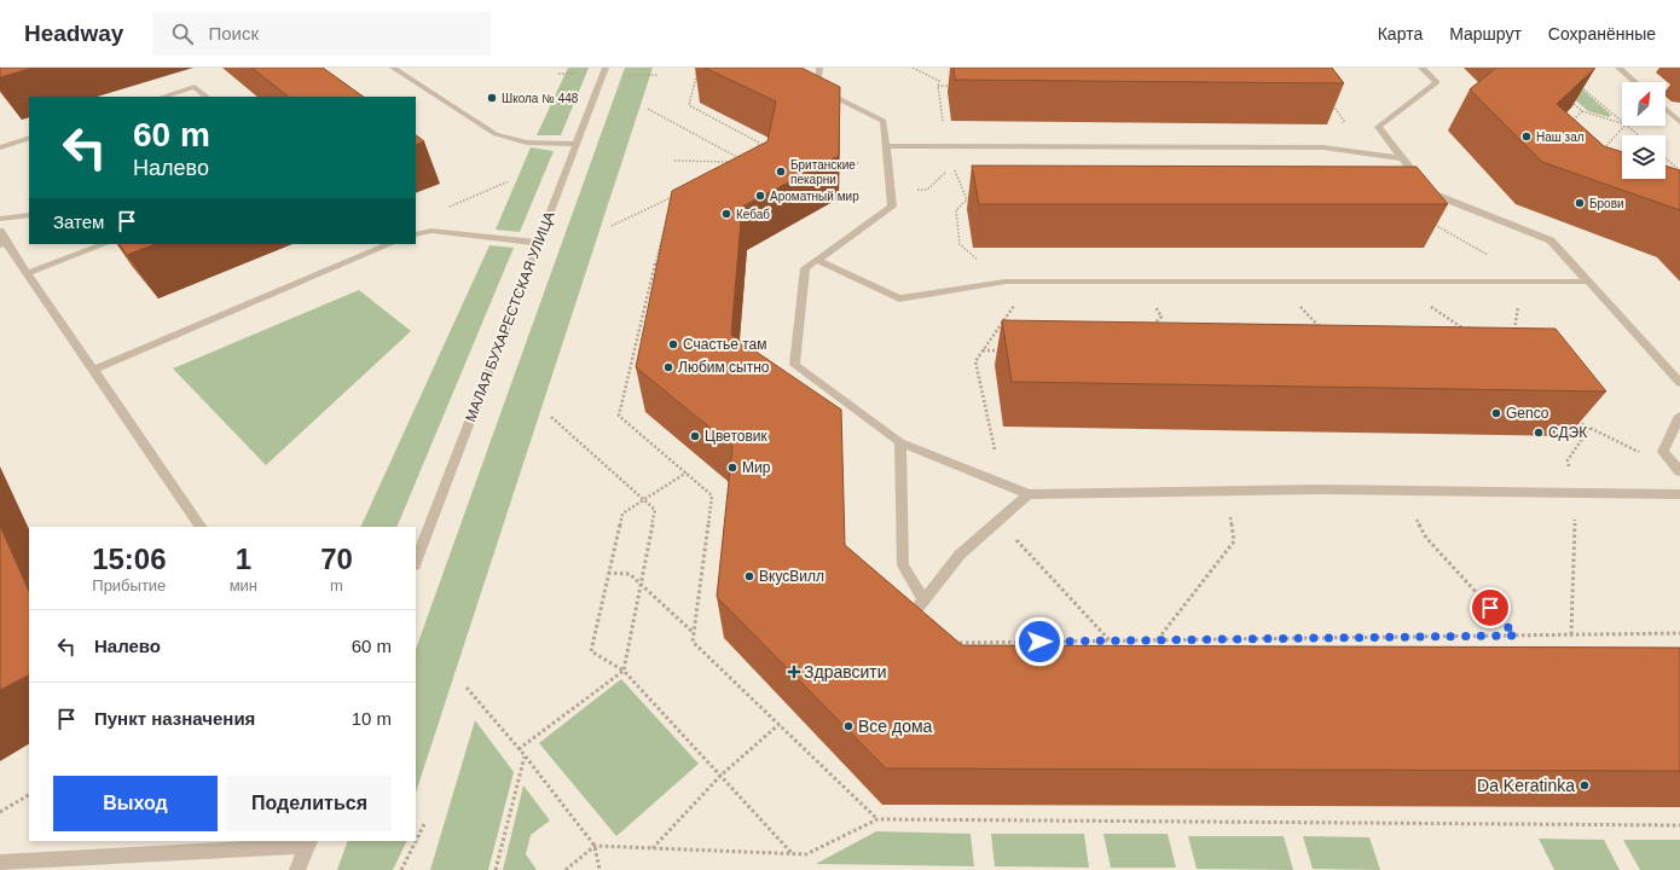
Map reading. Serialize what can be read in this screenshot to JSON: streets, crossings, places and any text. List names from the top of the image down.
{
  "streets": {
    "street": ["МАЛАЯ БУХАРЕСТСКАЯ УЛИЦА"]
  },
  "places": {
    "other": [
      "Школа № 448",
      "Наш зал",
      "Британские пекарни",
      "Ароматный мир",
      "Брови",
      "Кебаб",
      "Счастье там",
      "Любим сытно",
      "Genco",
      "СДЭК",
      "Цветовик",
      "Мир",
      "ВкусВилл",
      "Все дома",
      "Da Keratinka"
    ],
    "health": ["Здравсити"]
  },
  "north": "top right",
  "page": {
    "header": "Headway",
    "search": "Поиск",
    "nav": ["Карта", "Маршрут", "Сохранённые"],
    "turn": ["60 m", "Налево"],
    "then": "Затем",
    "eta": [
      "15:06",
      "Прибытие",
      "1",
      "мин",
      "70",
      "m"
    ],
    "list": [
      {
        "name": "Налево",
        "value": "60 m"
      },
      {
        "name": "Пункт назначения",
        "value": "10 m"
      }
    ],
    "buttons": ["Выход", "Поделиться"]
  }
}
